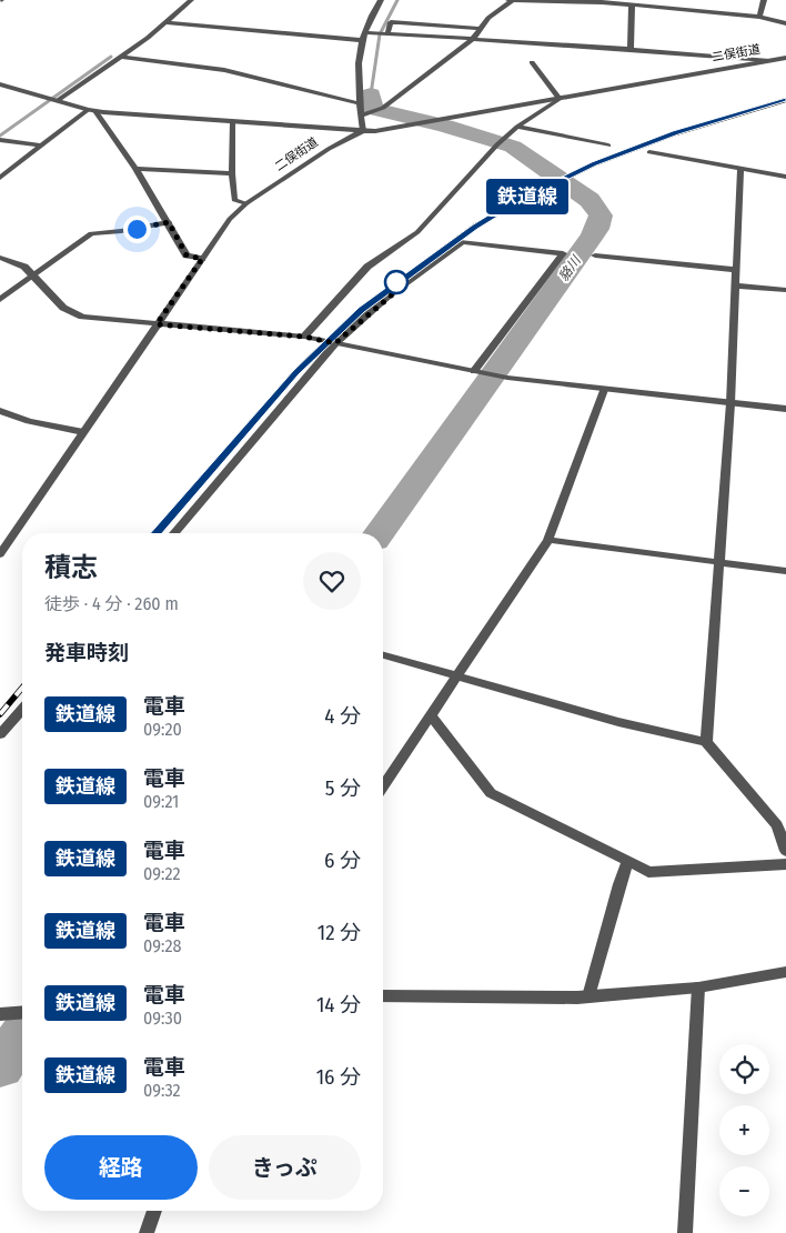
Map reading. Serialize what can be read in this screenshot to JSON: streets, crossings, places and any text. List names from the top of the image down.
{
  "streets": {
    "street": ["二俣街道"]
  },
  "water": ["貉川"],
  "page": {
    "on_map": "鉄道線",
    "heading": [
      ["積志", "徒歩 · 4 分 · 260 m"],
      "発車時刻"
    ],
    "list": [
      {
        "mark": "鉄道線",
        "name": "電車",
        "note": "09:20",
        "value": "4 分"
      },
      {
        "mark": "鉄道線",
        "name": "電車",
        "note": "09:21",
        "value": "5 分"
      },
      {
        "mark": "鉄道線",
        "name": "電車",
        "note": "09:22",
        "value": "6 分"
      },
      {
        "mark": "鉄道線",
        "name": "電車",
        "note": "09:28",
        "value": "12 分"
      },
      {
        "mark": "鉄道線",
        "name": "電車",
        "note": "09:30",
        "value": "14 分"
      },
      {
        "mark": "鉄道線",
        "name": "電車",
        "note": "09:32",
        "value": "16 分"
      }
    ],
    "map_buttons": ["+", "−"],
    "buttons": ["経路", "きっぷ"]
  }
}
